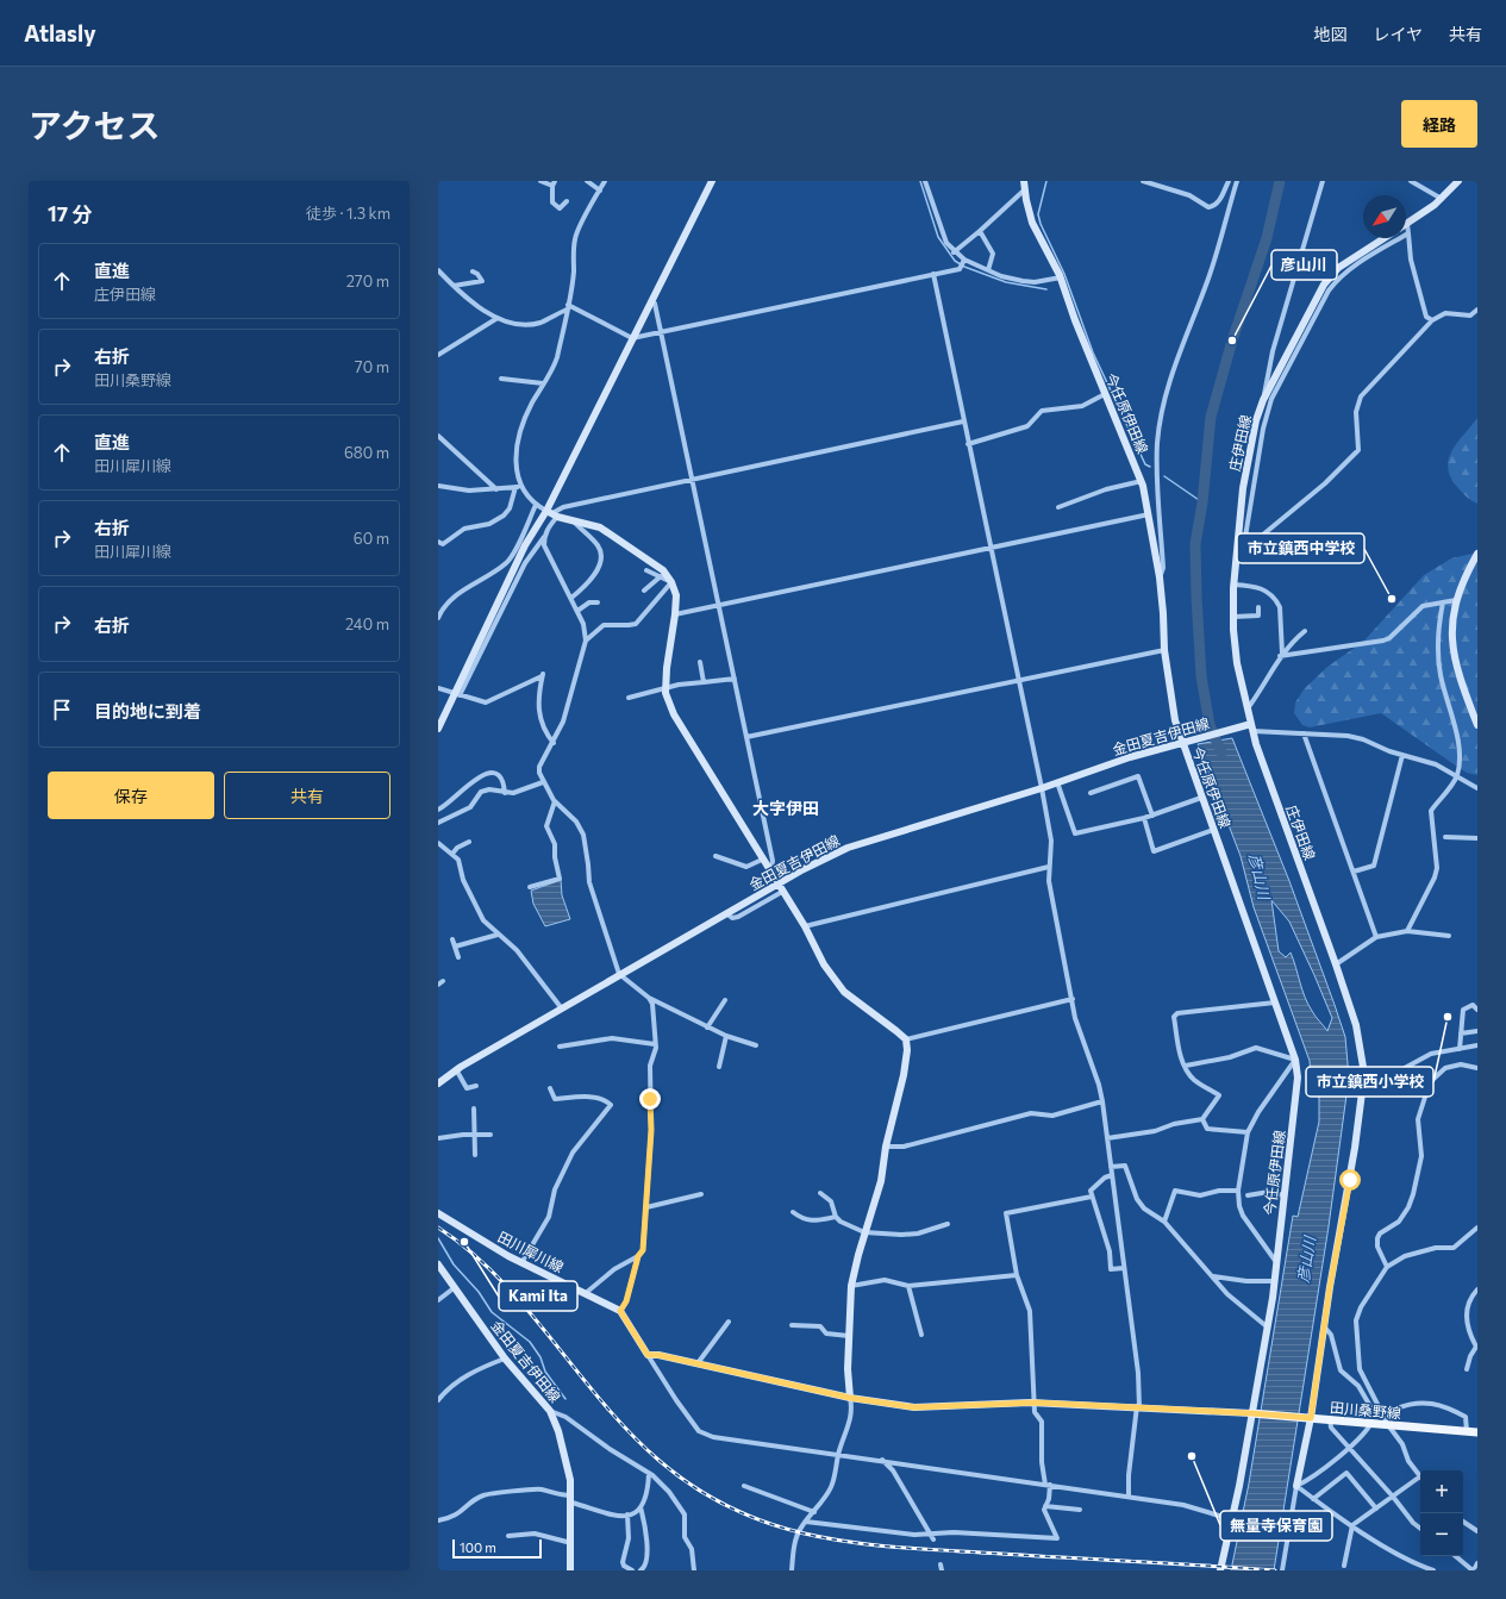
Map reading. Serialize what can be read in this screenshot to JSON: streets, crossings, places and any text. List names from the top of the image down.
{
  "streets": {
    "main road": [
      "今任原伊田線",
      "庄伊田線",
      "金田夏吉伊田線",
      "田川犀川線",
      "田川桑野線"
    ]
  },
  "crossings": [
    ["今任原伊田線", "金田夏吉伊田線"],
    ["今任原伊田線", "田川桑野線"],
    ["庄伊田線", "金田夏吉伊田線"],
    ["庄伊田線", "田川桑野線"]
  ],
  "districts": ["大字伊田"],
  "water": ["彦山川"],
  "places": [
    "彦山川",
    "市立鎮西中学校",
    "市立鎮西小学校",
    "Kami Ita",
    "無量寺保育園"
  ],
  "scale_bar": "100 m",
  "north": "bottom left",
  "page": {
    "header": "Atlasly",
    "nav": ["地図", "レイヤ", "共有"],
    "title": "アクセス",
    "buttons": [
      "経路",
      ["保存", "共有"]
    ],
    "heading": ["17 分", "徒歩 · 1.3 km"],
    "list": [
      ["直進", "庄伊田線", "270 m"],
      ["右折", "田川桑野線", "70 m"],
      ["直進", "田川犀川線", "680 m"],
      ["右折", "田川犀川線", "60 m"],
      ["右折", "240 m"],
      "目的地に到着"
    ],
    "map_buttons": ["+", "−"],
    "scale": "100 m"
  }
}
